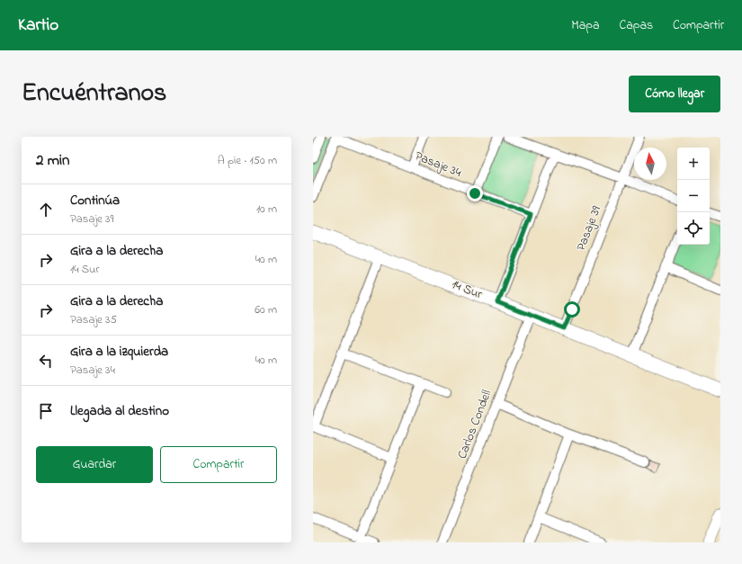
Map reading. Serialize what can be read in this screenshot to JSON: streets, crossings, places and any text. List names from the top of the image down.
{
  "streets": {
    "main road": ["14 Sur"],
    "street": ["Pasaje 34", "Pasaje 39", "Carlos Condell"]
  },
  "crossings": [
    ["Pasaje 39", "14 Sur"],
    ["14 Sur", "Carlos Condell"]
  ],
  "north": "top",
  "page": {
    "header": "Kartio",
    "nav": ["Mapa", "Capas", "Compartir"],
    "title": "Encuéntranos",
    "buttons": [
      "Cómo llegar",
      ["Guardar", "Compartir"]
    ],
    "heading": ["2 min", "A pie · 150 m"],
    "map_buttons": ["+", "−"],
    "list": [
      ["Continúa", "Pasaje 39", "10 m"],
      ["Gira a la derecha", "14 Sur", "40 m"],
      ["Gira a la derecha", "Pasaje 35", "60 m"],
      ["Gira a la izquierda", "Pasaje 34", "40 m"],
      "Llegada al destino"
    ]
  }
}
